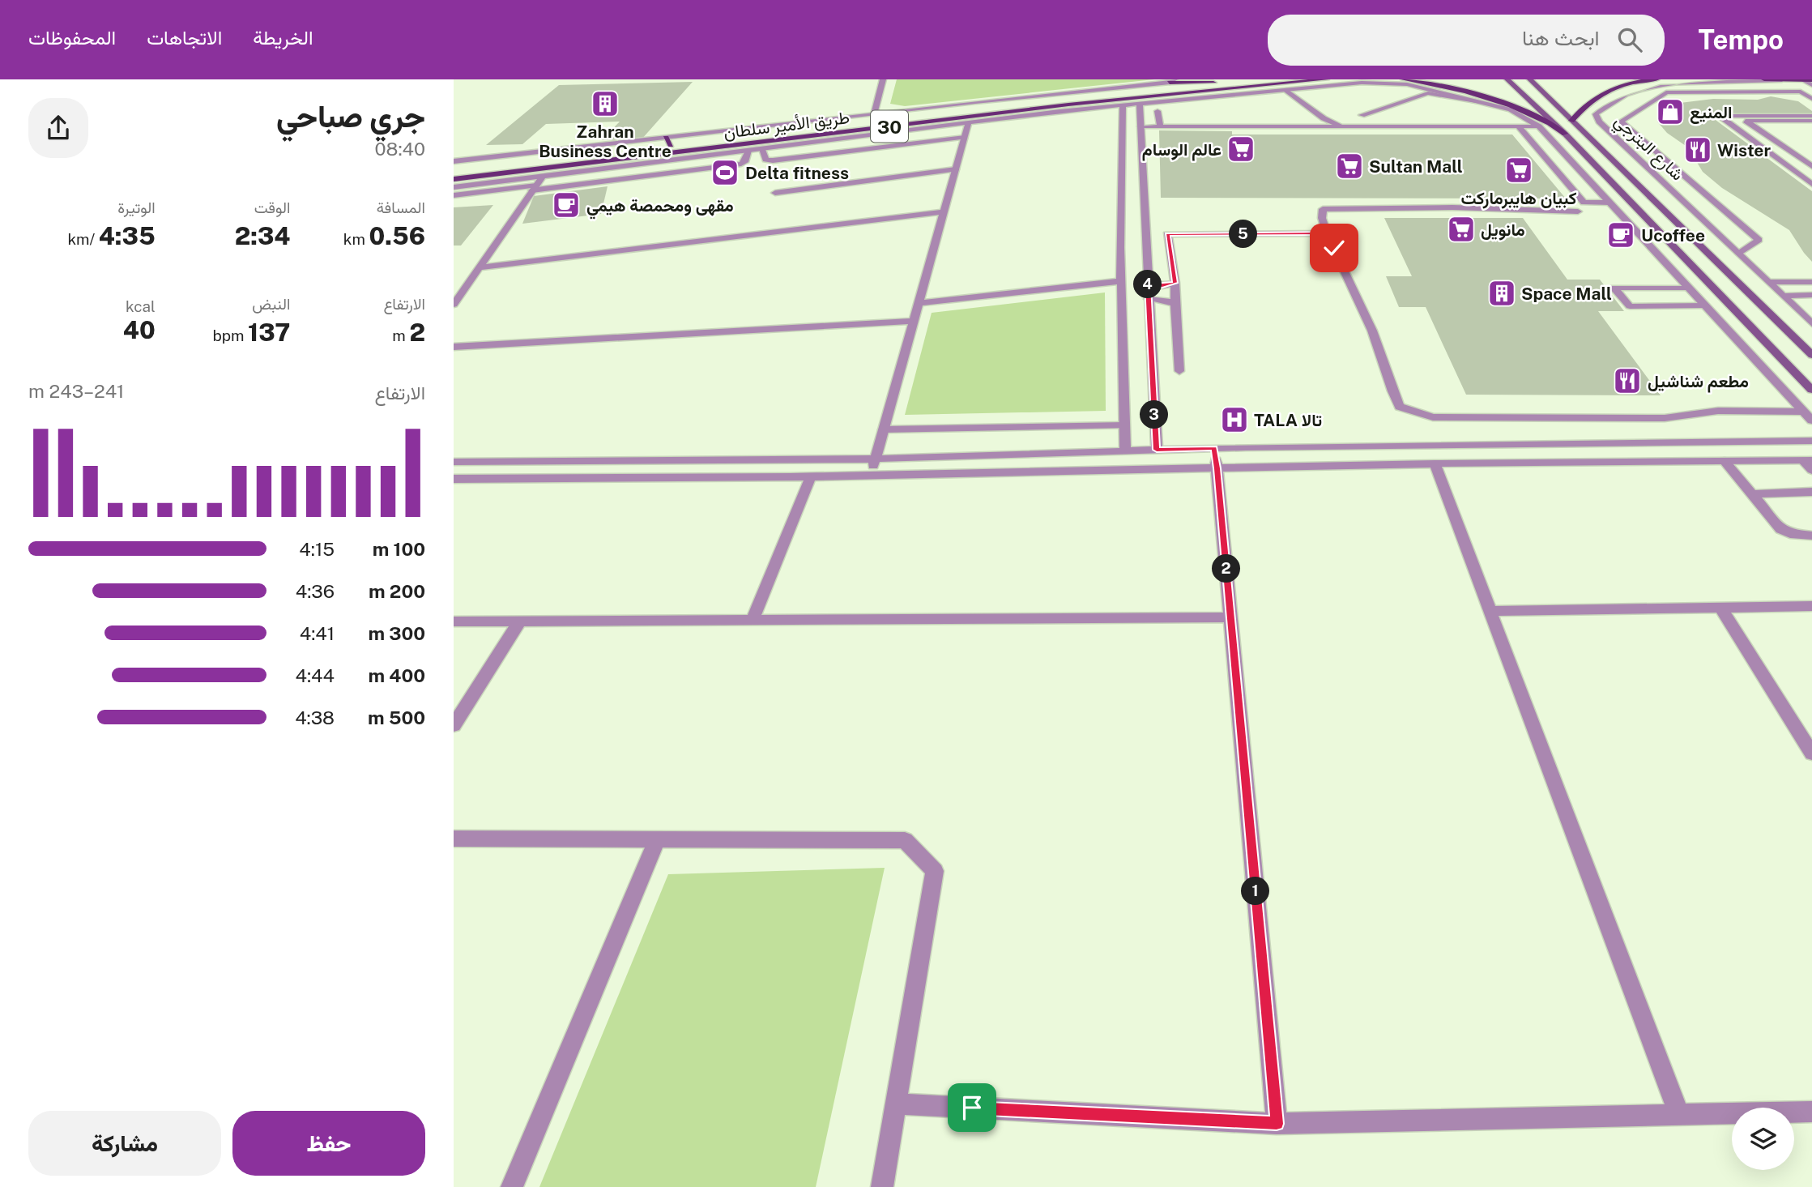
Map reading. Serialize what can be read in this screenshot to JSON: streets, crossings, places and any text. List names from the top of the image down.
{
  "streets": {
    "main road": ["طريق الأمير سلطان", "30", "شارع البترجي"]
  },
  "places": {
    "building": ["Zahran Business Centre", "Space Mall"],
    "shop": ["المنيع"],
    "supermarket": [
      "عالم الوسام",
      "Sultan Mall",
      "كبيان هايبرماركت",
      "مانويل"
    ],
    "restaurant": ["Wister", "مطعم شناشيل"],
    "sports": ["Delta fitness"],
    "cafe": ["مقهى ومحمصة هيمي", "Ucoffee"],
    "hospital": ["TALA تالا"]
  },
  "page": {
    "header": "Tempo",
    "search": "ابحث هنا",
    "nav": ["الخريطة", "الاتجاهات", "المحفوظات"],
    "heading": ["جري صباحي", "08:40"],
    "stats": [
      ["المسافة", "0.56 km"],
      ["الوقت", "2:34"],
      ["الوتيرة", "4:35 /km"],
      ["الارتفاع", "2 m"],
      ["النبض", "137 bpm"],
      ["kcal", "40"]
    ],
    "pins": [
      "5",
      "4",
      "3",
      "2",
      "1"
    ],
    "chart": ["الارتفاع", "241–243 m"],
    "list": [
      {
        "name": "100 m",
        "note": "4:15"
      },
      {
        "name": "200 m",
        "note": "4:36"
      },
      {
        "name": "300 m",
        "note": "4:41"
      },
      {
        "name": "400 m",
        "note": "4:44"
      },
      {
        "name": "500 m",
        "note": "4:38"
      }
    ],
    "buttons": ["حفظ", "مشاركة"]
  }
}
